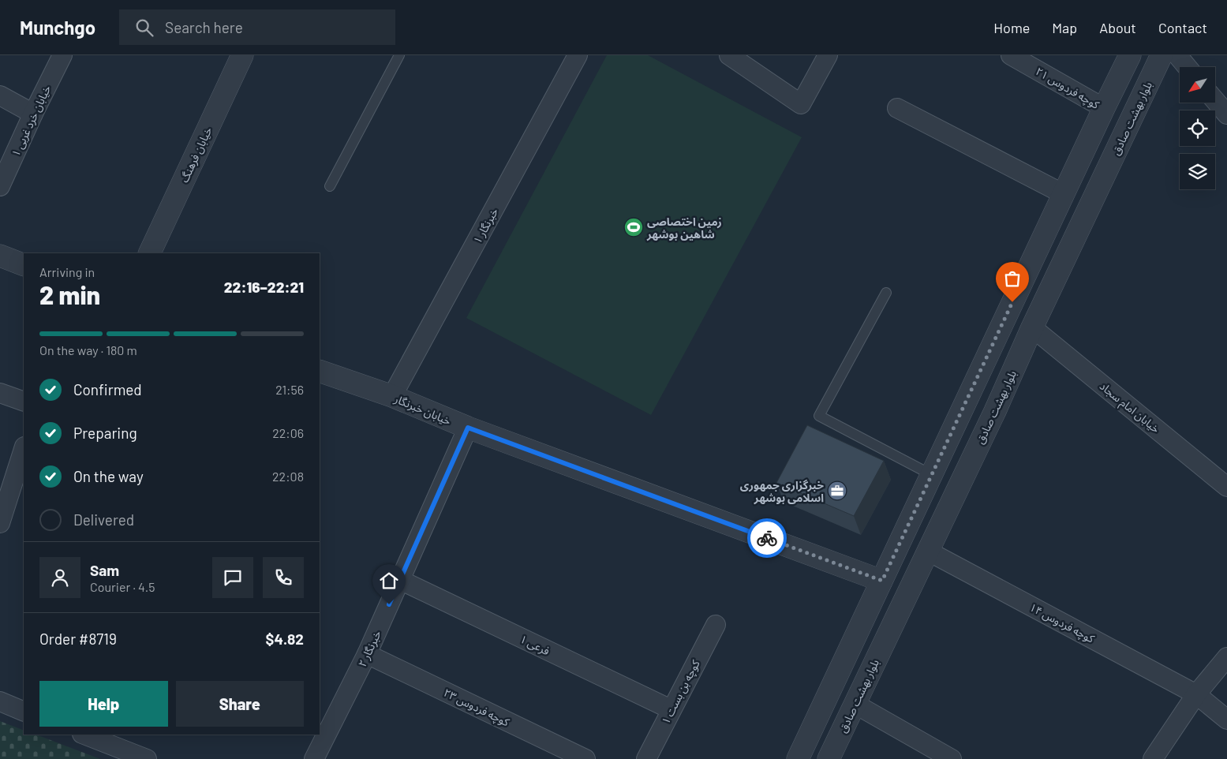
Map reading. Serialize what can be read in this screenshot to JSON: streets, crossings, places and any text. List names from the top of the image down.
{
  "streets": {
    "street": [
      "کوچه فردوس ۲۱",
      "بلوار بهشت صادق",
      "خیابان خرد غربی ۱",
      "خیابان فرهنگ",
      "خبرنگار ۱",
      "خیابان امام سجاد",
      "خیابان خبرنگار",
      "کوچه فردوس ۱۴",
      "فرعی ۱",
      "خبرنگار ۲",
      "کوچه بن بست ۱",
      "کوچه فردوس ۲۳"
    ]
  },
  "crossings": [
    ["بلوار بهشت صادق", "خیابان امام سجاد"],
    ["بلوار بهشت صادق", "کوچه فردوس ۱۴"],
    ["خبرنگار ۱", "خیابان خبرنگار"],
    ["خیابان خبرنگار", "خبرنگار ۲"],
    ["فرعی ۱", "خبرنگار ۲"],
    ["فرعی ۱", "کوچه بن بست ۱"],
    ["خبرنگار ۲", "کوچه فردوس ۲۳"]
  ],
  "places": {
    "sports": ["زمین اختصاصی شاهین بوشهر"],
    "office": ["خبرگزاری جمهوری اسلامی بوشهر"]
  },
  "north": "bottom left",
  "page": {
    "header": "Munchgo",
    "search": "Search here",
    "nav": [
      "Home",
      "Map",
      "About",
      "Contact"
    ],
    "heading": ["2 min", "Arriving in", "22:16–22:21"],
    "panel": [
      "Sam",
      "Courier · 4.5",
      "Order #8719",
      "$4.82"
    ],
    "bar": "On the way · 180 m",
    "list": [
      ["Confirmed", "21:56"],
      ["Preparing", "22:06"],
      ["On the way", "22:08"],
      "Delivered"
    ],
    "buttons": ["Help", "Share"]
  }
}
